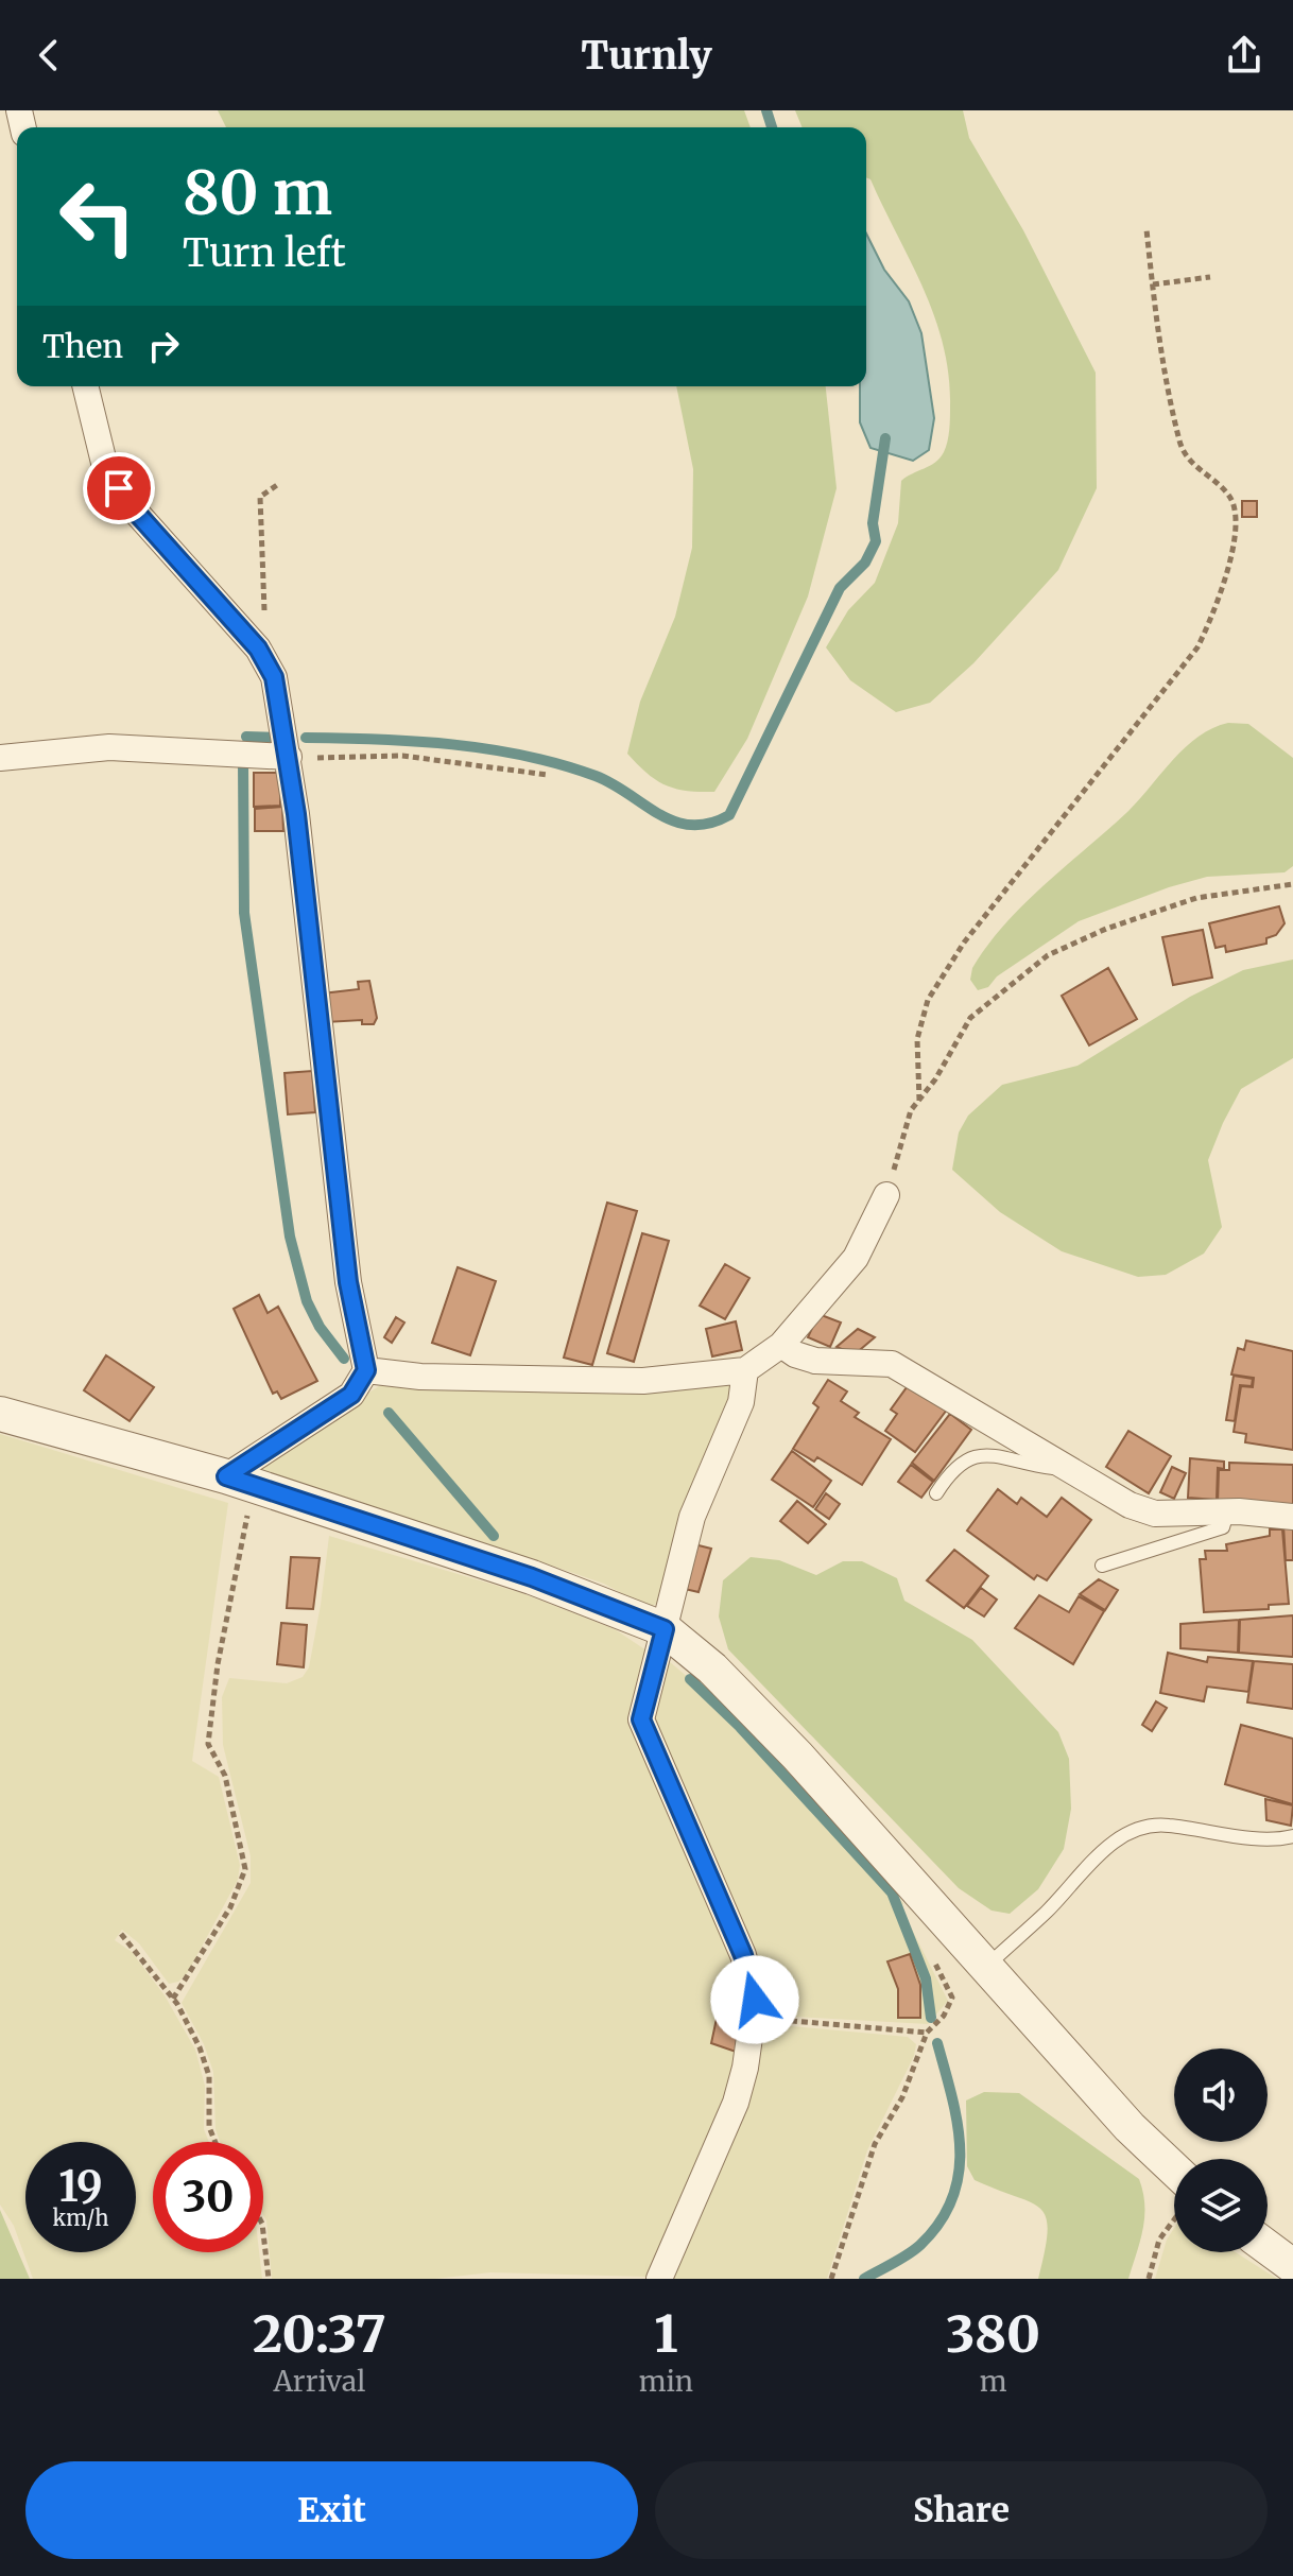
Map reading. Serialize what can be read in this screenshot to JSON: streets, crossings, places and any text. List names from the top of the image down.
{
  "page": {
    "header": "Turnly",
    "turn": ["80 m", "Turn left"],
    "then": "Then",
    "speed": "19 km/h",
    "limit": "30",
    "eta": [
      "20:37",
      "Arrival",
      "1",
      "min",
      "380",
      "m"
    ],
    "buttons": ["Exit", "Share"]
  }
}
